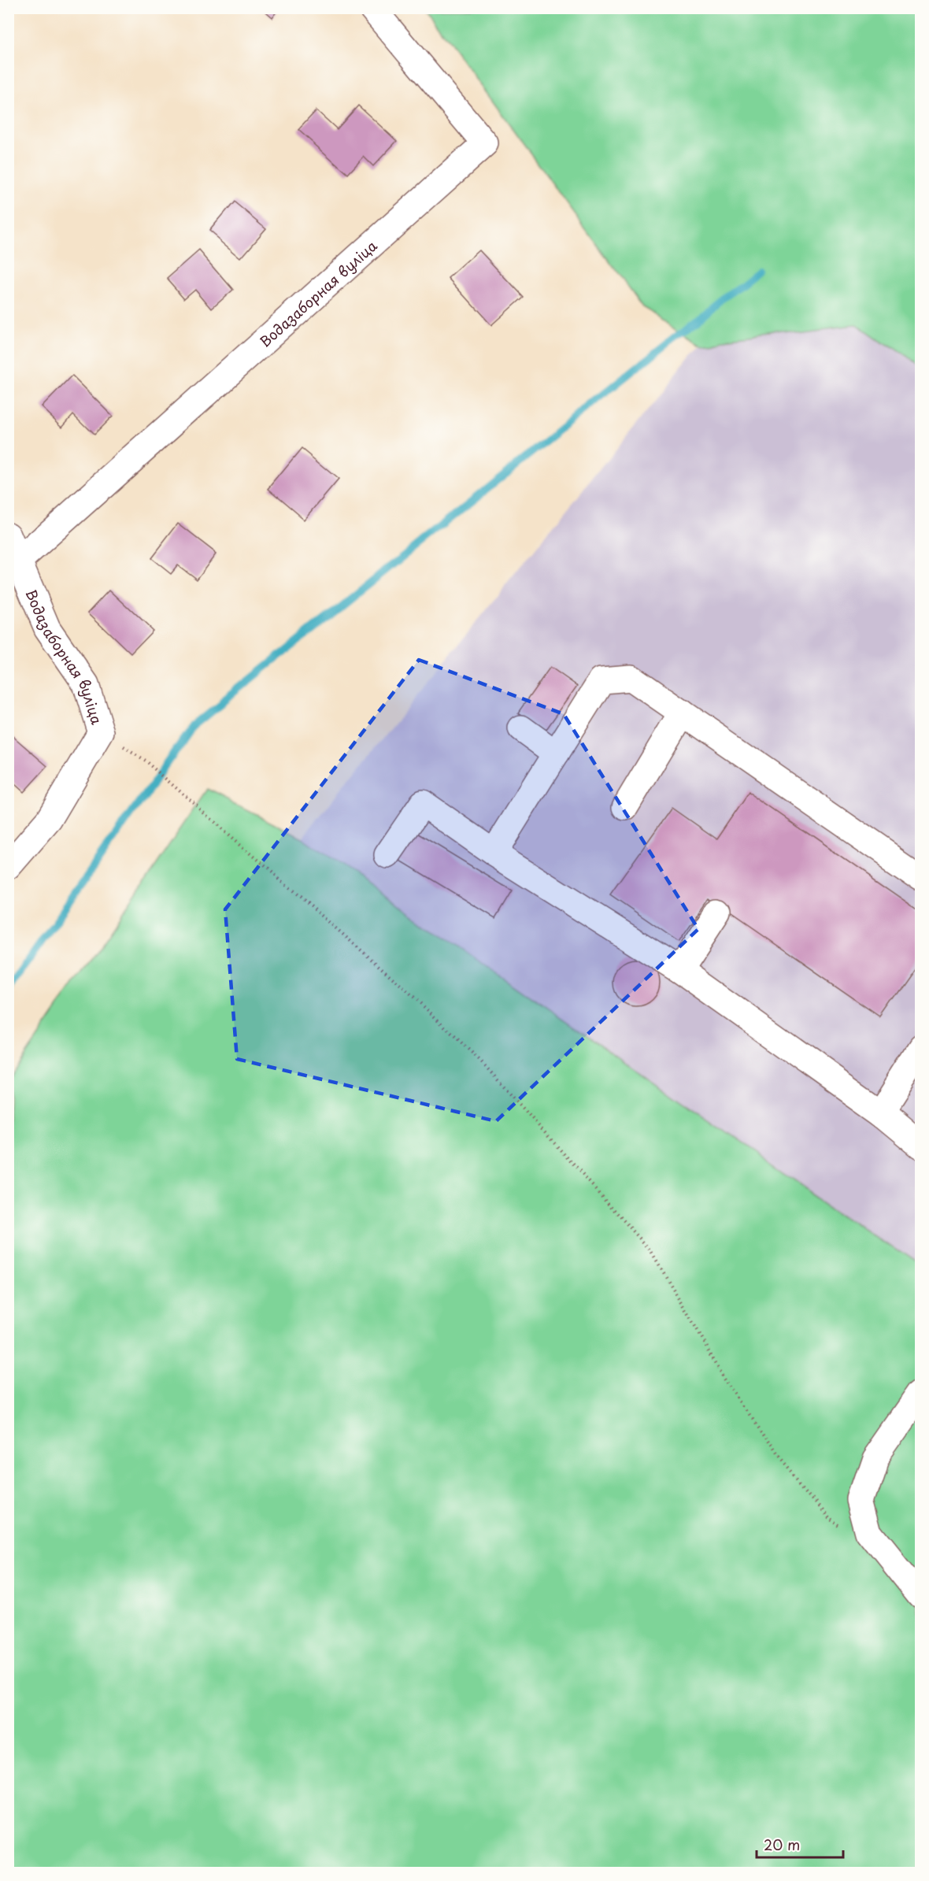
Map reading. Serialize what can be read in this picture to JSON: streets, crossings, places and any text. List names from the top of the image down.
{
  "streets": {
    "street": ["Водазаборная вуліца"]
  },
  "scale_bar": "20 m"
}
